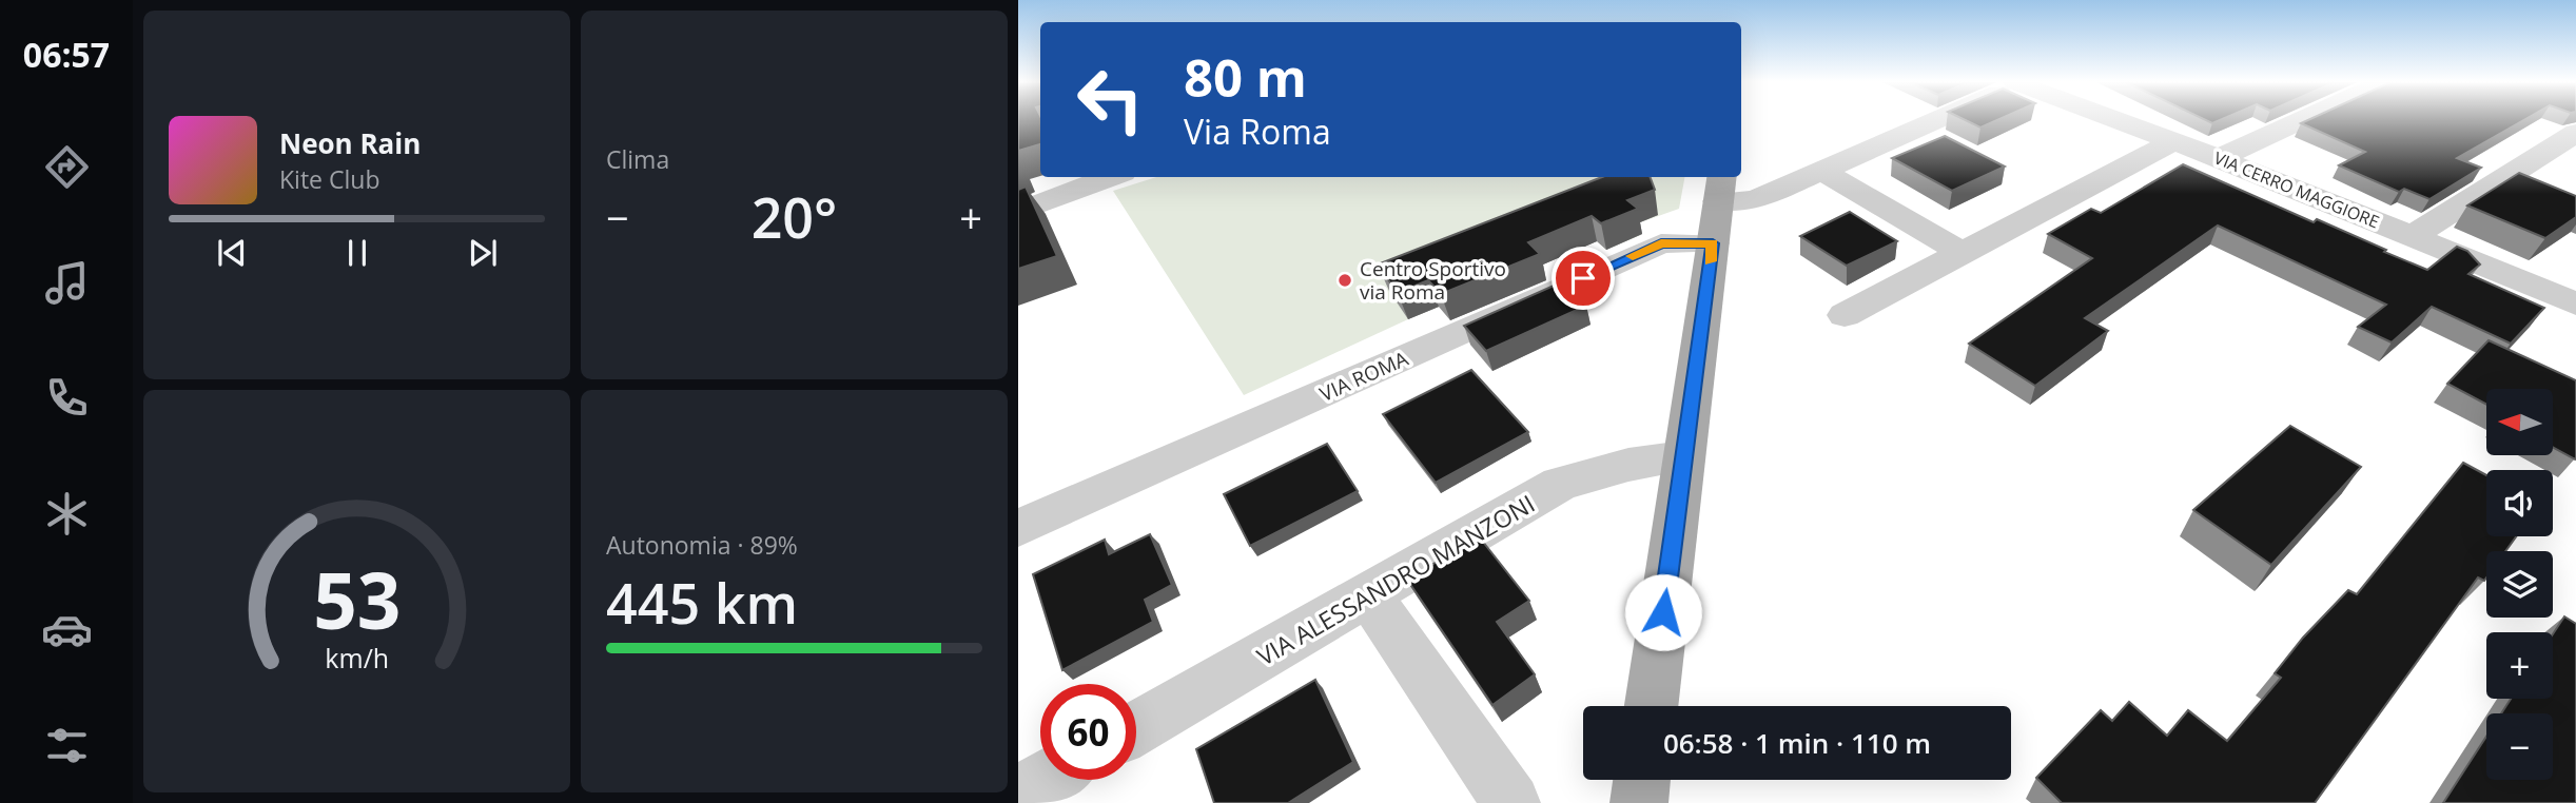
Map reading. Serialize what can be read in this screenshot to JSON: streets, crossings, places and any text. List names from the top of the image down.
{
  "streets": {
    "street": ["VIA CERRO MAGGIORE", "VIA ROMA", "VIA ALESSANDRO MANZONI"]
  },
  "places": ["Centro Sportivo via Roma"],
  "north": "left",
  "page": {
    "tabs": "06:57",
    "tile": [
      "Clima",
      ["Autonomia · 89%", "445 km"]
    ],
    "turn": ["80 m", "Via Roma"],
    "song": ["Neon Rain", "Kite Club"],
    "heat": ["−", "20°", "+"],
    "map_buttons": ["+", "−"],
    "limit": "60",
    "trip": "06:58 · 1 min · 110 m",
    "gauge": ["53", "km/h"]
  }
}
